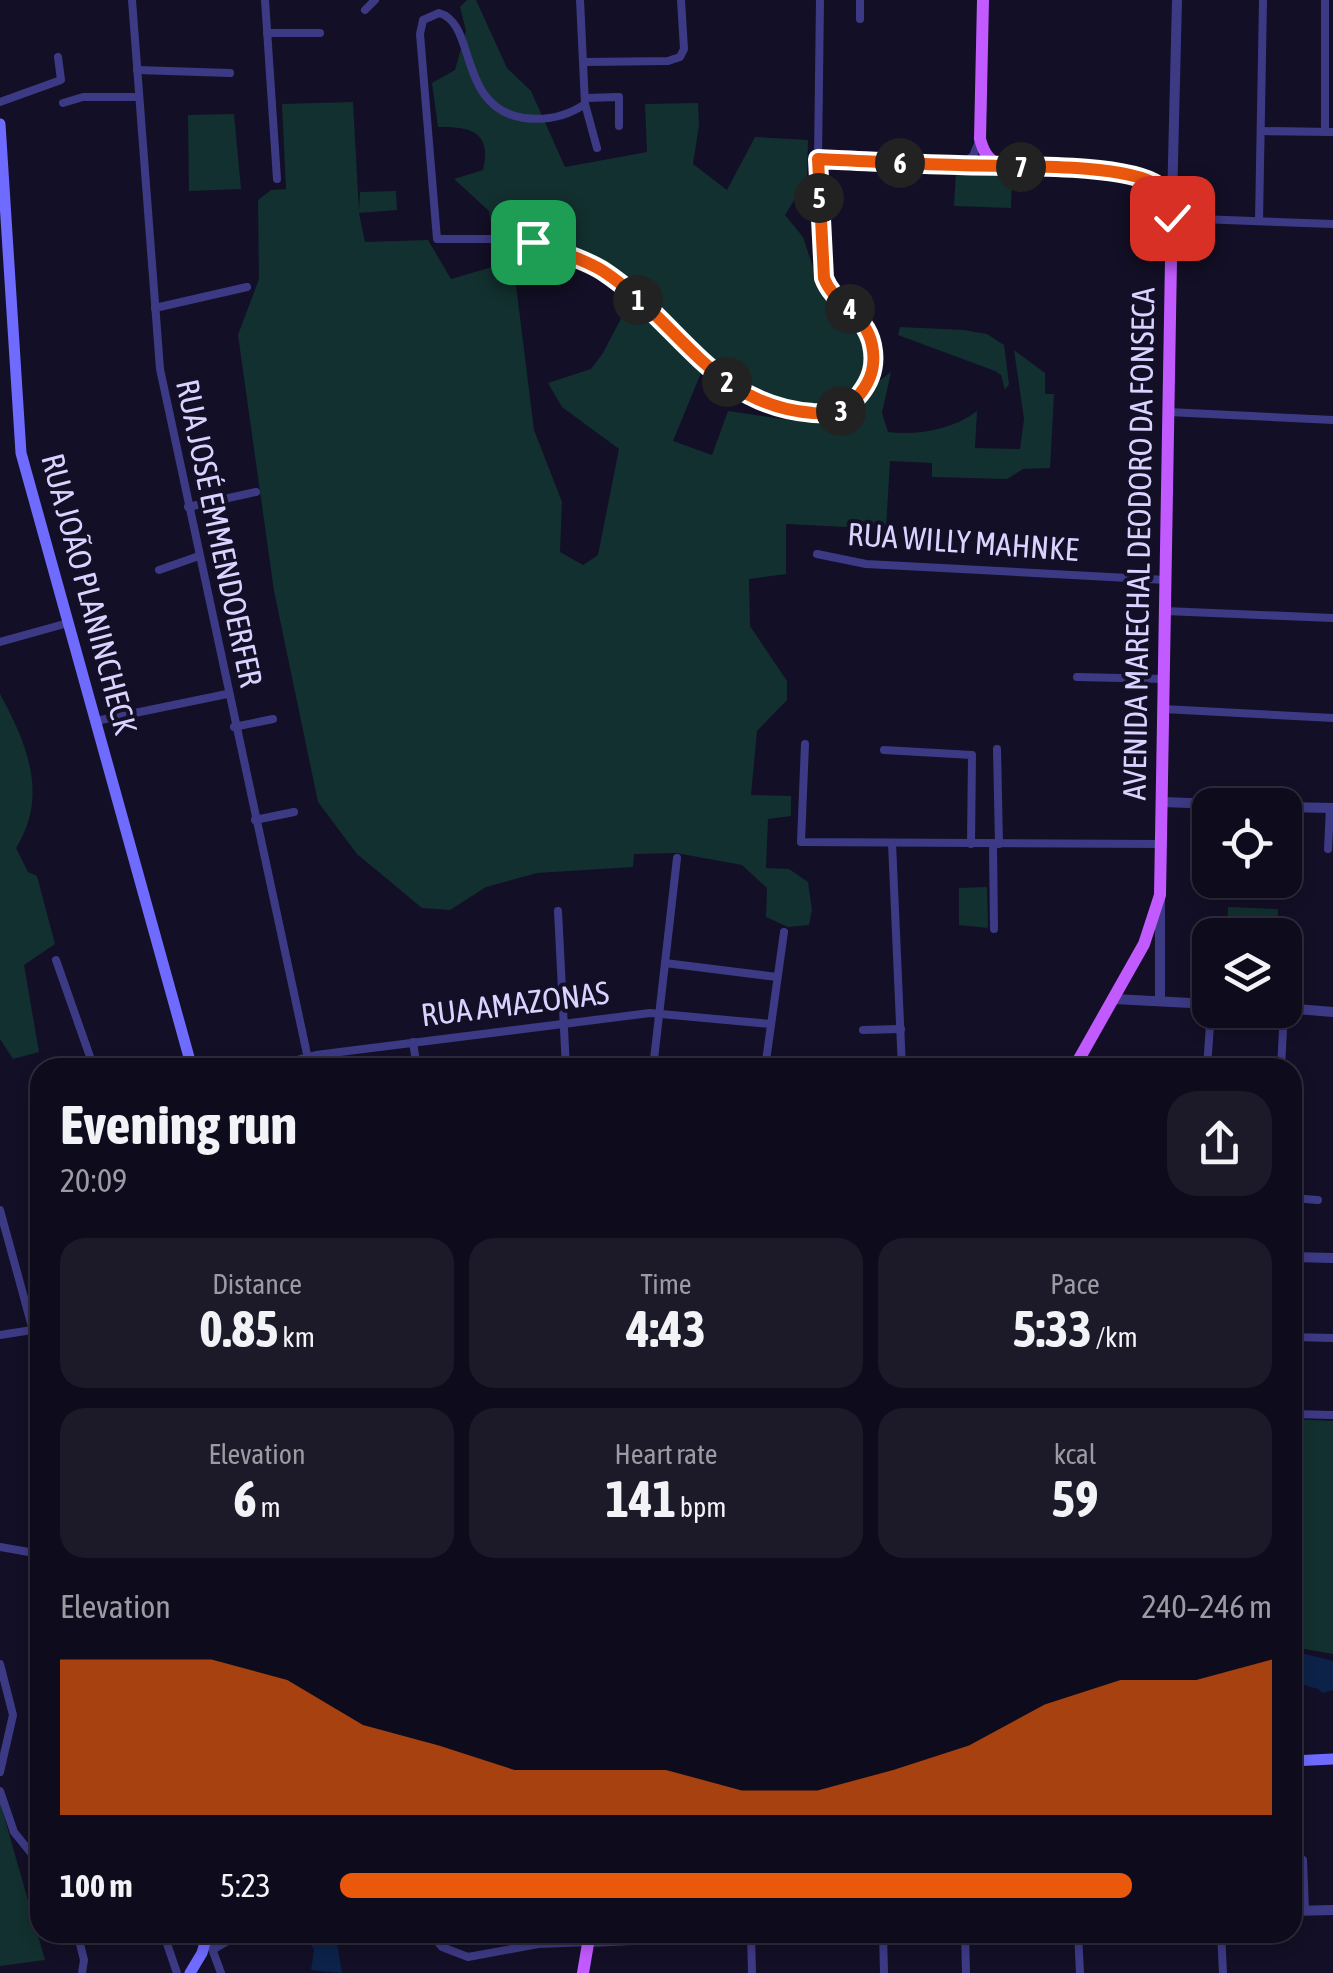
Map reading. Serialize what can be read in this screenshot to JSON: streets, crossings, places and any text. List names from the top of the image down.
{
  "streets": {
    "main road": ["AVENIDA MARECHAL DEODORO DA FONSECA", "RUA JOÃO PLANINCHECK"],
    "street": ["RUA JOSÉ EMMENDOERFER", "RUA WILLY MAHNKE", "RUA AMAZONAS"]
  },
  "crossings": [
    ["RUA JOSÉ EMMENDOERFER", "RUA AMAZONAS"],
    ["RUA WILLY MAHNKE", "AVENIDA MARECHAL DEODORO DA FONSECA"]
  ],
  "page": {
    "pins": [
      "6",
      "7",
      "5",
      "1",
      "4",
      "2",
      "3"
    ],
    "heading": ["Evening run", "20:09"],
    "stats": [
      ["Distance", "0.85 km"],
      ["Time", "4:43"],
      ["Pace", "5:33 /km"],
      ["Elevation", "6 m"],
      ["Heart rate", "141 bpm"],
      ["kcal", "59"]
    ],
    "chart": ["Elevation", "240–246 m"],
    "list": [
      {
        "name": "100 m",
        "note": "5:23"
      }
    ]
  }
}
